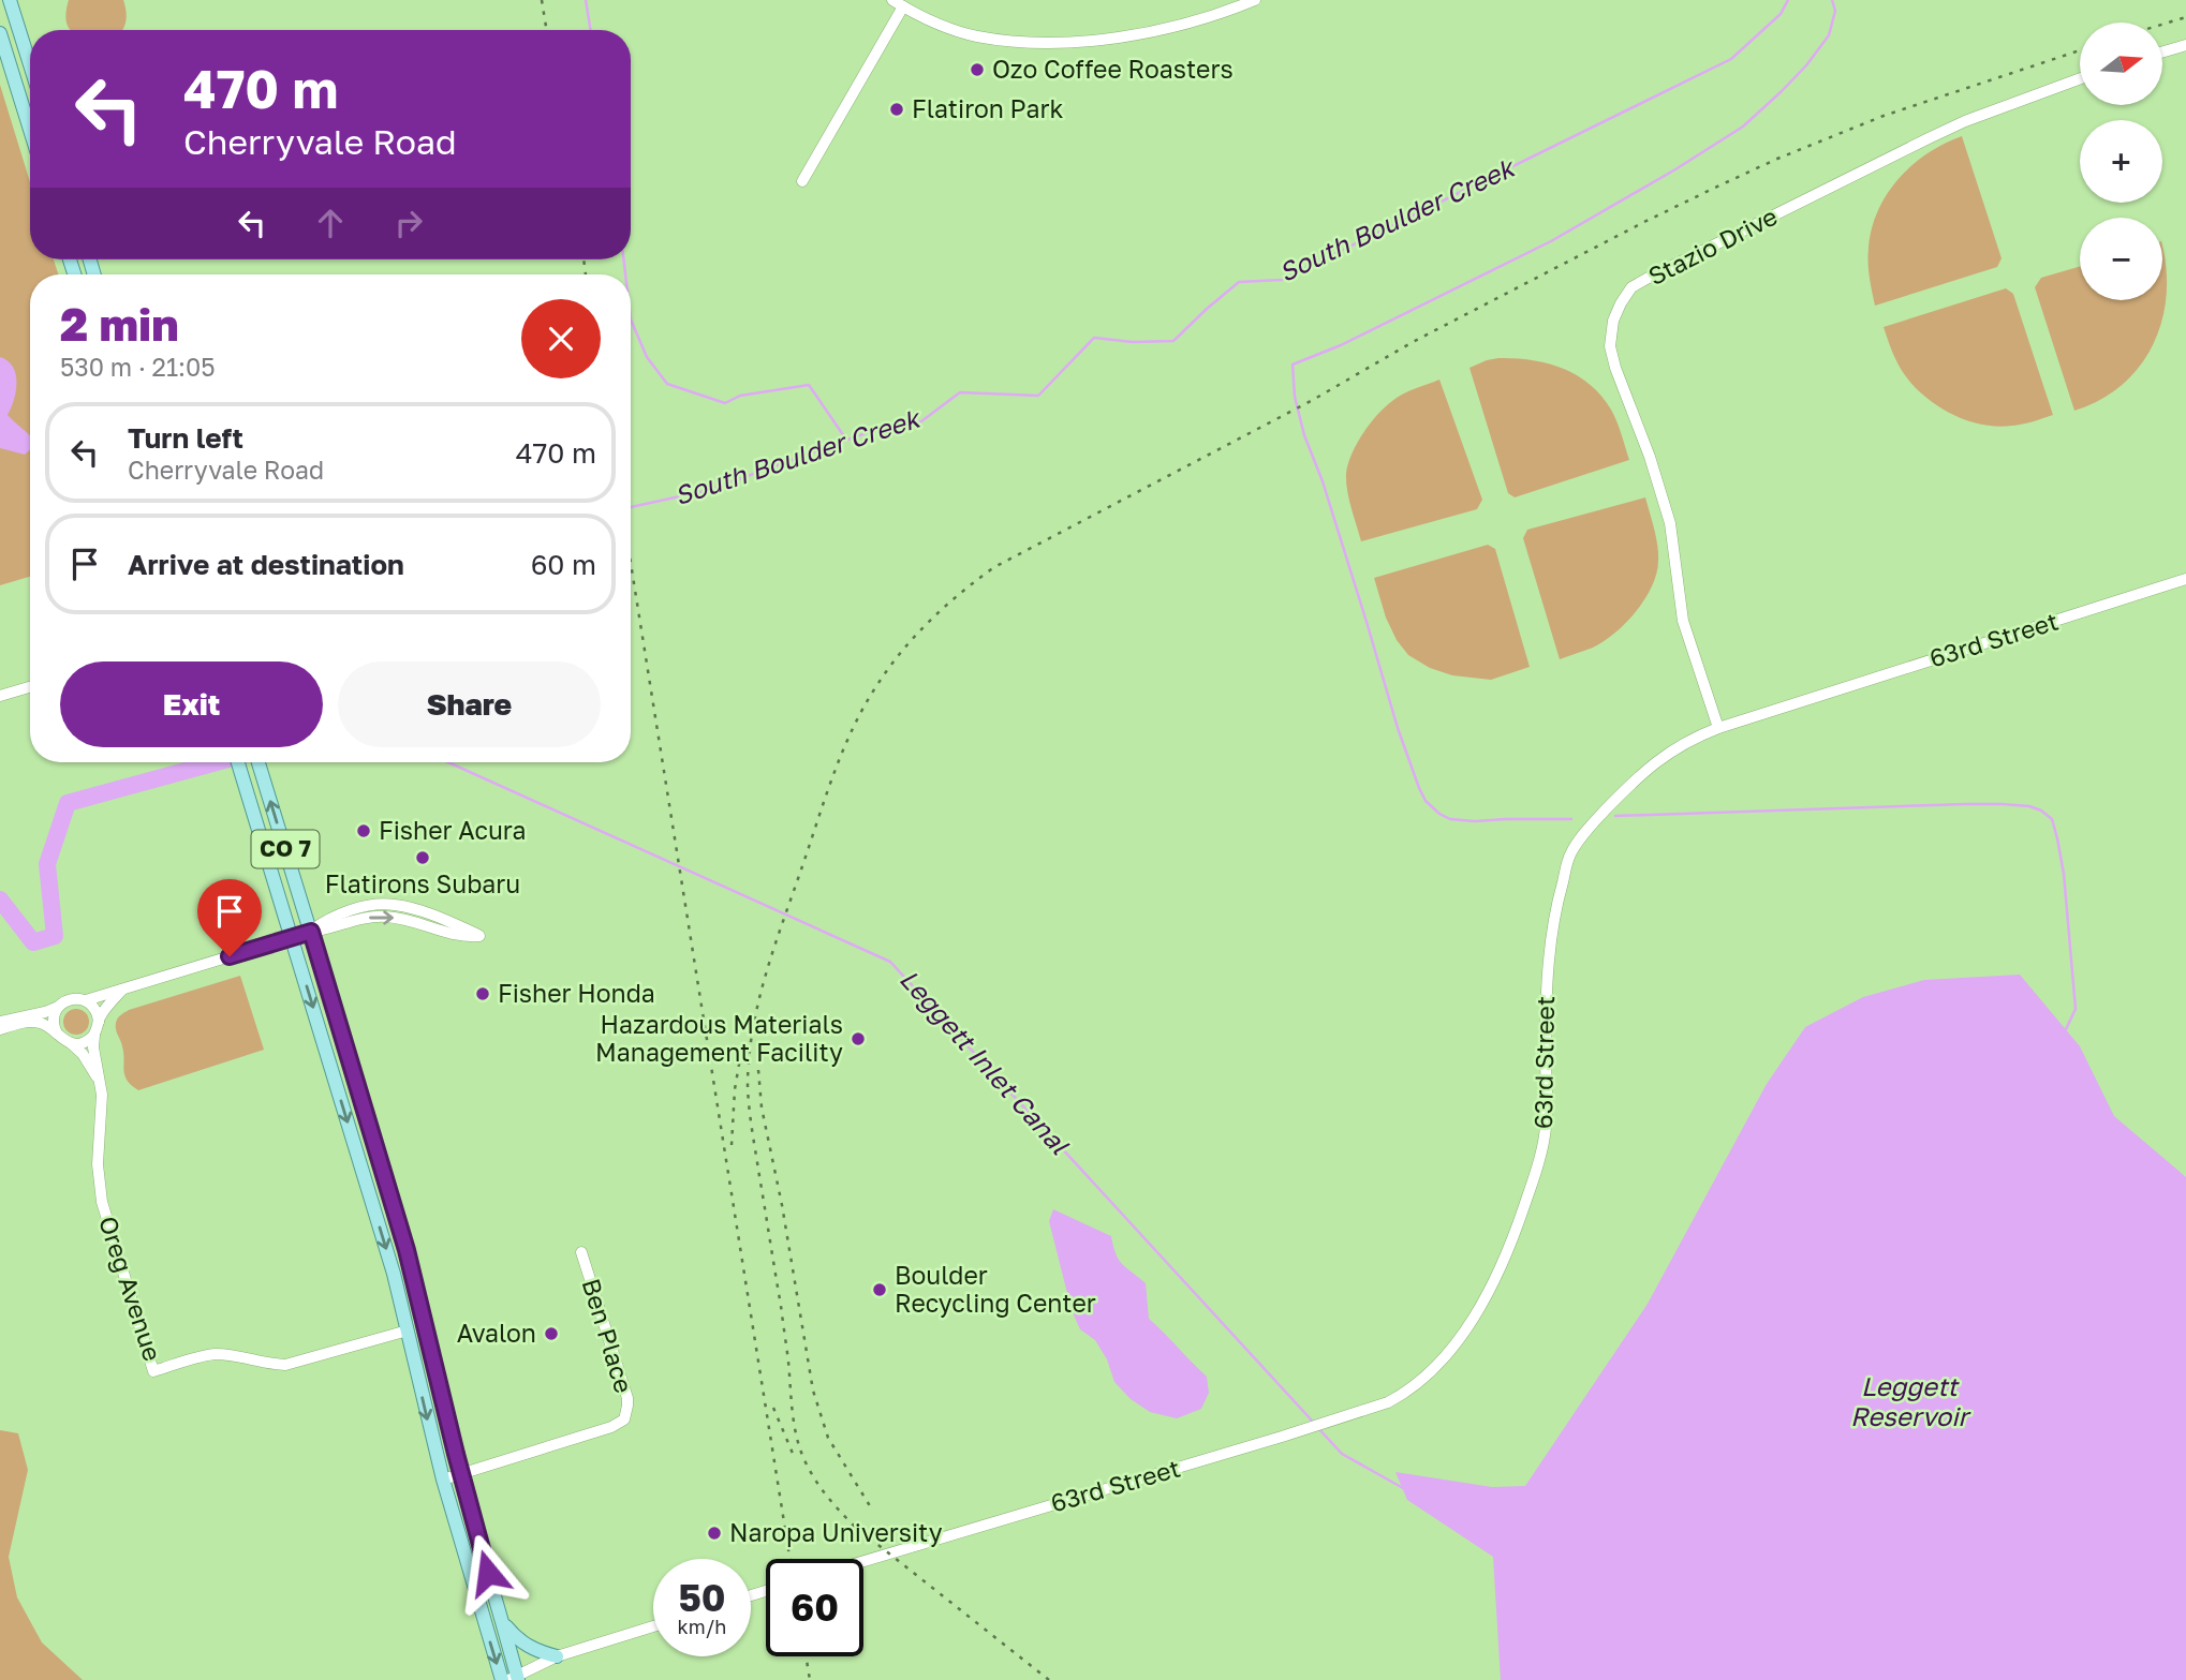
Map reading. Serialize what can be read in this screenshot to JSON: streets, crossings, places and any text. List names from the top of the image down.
{
  "streets": {
    "main road": ["CO 7"],
    "street": [
      "Stazio Drive",
      "63rd Street",
      "Oreg Avenue",
      "Ben Place"
    ]
  },
  "crossings": [
    ["Stazio Drive", "63rd Street"],
    ["CO 7", "Oreg Avenue"],
    ["CO 7", "Ben Place"]
  ],
  "water": ["South Boulder Creek", "Leggett Inlet Canal", "Leggett Reservoir"],
  "places": [
    "Ozo Coffee Roasters",
    "Flatiron Park",
    "Fisher Acura",
    "Flatirons Subaru",
    "Fisher Honda",
    "Hazardous Materials Management Facility",
    "Boulder Recycling Center",
    "Avalon",
    "Naropa University"
  ],
  "north": "right",
  "page": {
    "map_buttons": ["+", "−"],
    "turn": ["470 m", "Cherryvale Road"],
    "heading": ["2 min", "530 m · 21:05"],
    "list": [
      {
        "name": "Turn left",
        "note": "Cherryvale Road",
        "value": "470 m"
      },
      {
        "name": "Arrive at destination",
        "value": "60 m"
      }
    ],
    "buttons": ["Exit", "Share"],
    "speed": "50 km/h",
    "limit": "60"
  }
}
